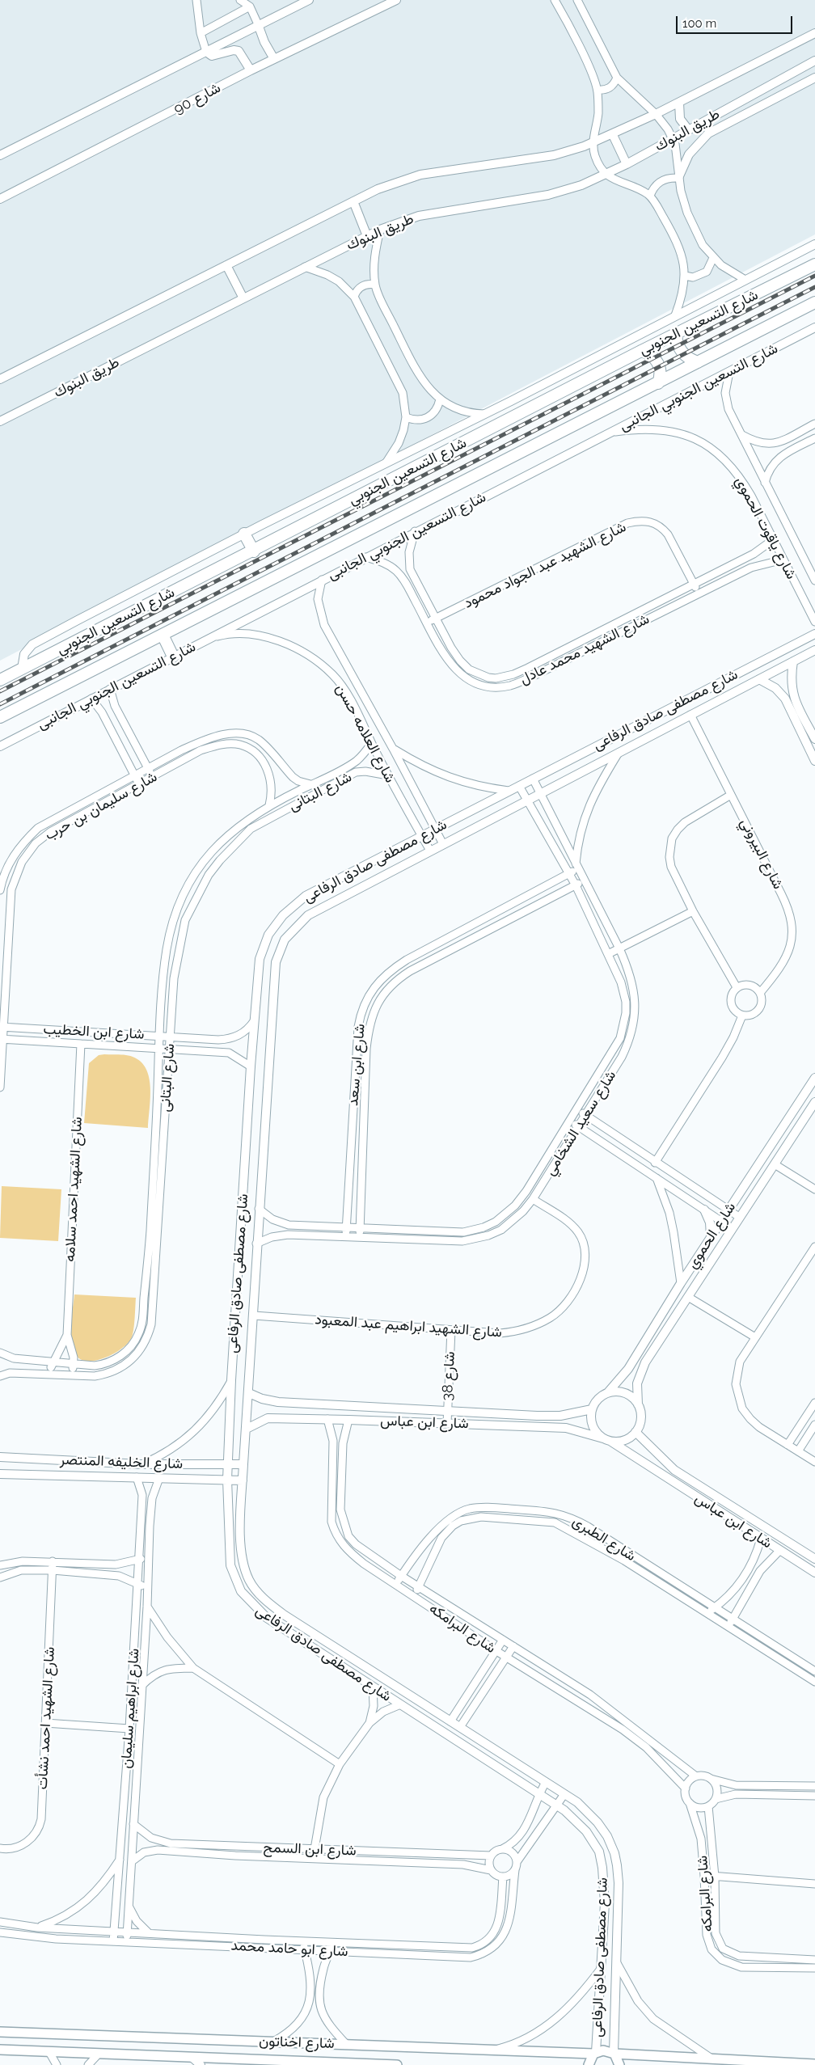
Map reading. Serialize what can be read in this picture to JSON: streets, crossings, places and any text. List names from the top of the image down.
{
  "streets": {
    "highway": ["شارع التسعين الجنوبي"],
    "main road": ["شارع اخناتون"],
    "street": [
      "شارع 90",
      "طريق البنوك",
      "شارع التسعين الجنوبي الجانبى",
      "شارع ياقوت الحموي",
      "شارع الشهيد عبد الجواد محمود",
      "شارع الشهيد محمد عادل",
      "شارع مصطفى صادق الرفاعى",
      "شارع العلامه حسن",
      "شارع البتانى",
      "شارع سليمان بن حرب",
      "شارع البيروني",
      "شارع ابن الخطيب",
      "شارع ابن سعد",
      "شارع سعيد الشخامي",
      "شارع الشهيد احمد سلامه",
      "شارع الحموي",
      "شارع الشهيد ابراهيم عبد المعبود",
      "شارع 38",
      "شارع ابن عباس",
      "شارع الخليفه المنتصر",
      "شارع الطبرى",
      "شارع البرامكه",
      "شارع ابراهيم سليمان",
      "شارع الشهيد احمد نشأت",
      "شارع ابن السمح",
      "شارع ابو حامد محمد"
    ]
  },
  "crossings": [
    ["شارع التسعين الجنوبي الجانبى", "شارع ياقوت الحموي"],
    ["شارع التسعين الجنوبي الجانبى", "شارع الشهيد محمد عادل"],
    ["شارع التسعين الجنوبي الجانبى", "شارع العلامه حسن"],
    ["شارع ياقوت الحموي", "شارع الشهيد محمد عادل"],
    ["شارع الشهيد عبد الجواد محمود", "شارع الشهيد محمد عادل"],
    ["شارع مصطفى صادق الرفاعى", "شارع العلامه حسن"],
    ["شارع مصطفى صادق الرفاعى", "شارع البيروني"],
    ["شارع مصطفى صادق الرفاعى", "شارع ابن الخطيب"],
    ["شارع مصطفى صادق الرفاعى", "شارع سعيد الشخامي"],
    ["شارع مصطفى صادق الرفاعى", "شارع الشهيد ابراهيم عبد المعبود"],
    ["شارع مصطفى صادق الرفاعى", "شارع ابن عباس"],
    ["شارع مصطفى صادق الرفاعى", "شارع الخليفه المنتصر"],
    ["شارع مصطفى صادق الرفاعى", "شارع اخناتون"],
    ["شارع العلامه حسن", "شارع البتانى"],
    ["شارع البتانى", "شارع سليمان بن حرب"],
    ["شارع البتانى", "شارع ابن الخطيب"],
    ["شارع البتانى", "شارع الشهيد احمد سلامه"],
    ["شارع سليمان بن حرب", "شارع ابن الخطيب"],
    ["شارع ابن الخطيب", "شارع الشهيد احمد سلامه"],
    ["شارع ابن سعد", "شارع سعيد الشخامي"],
    ["شارع سعيد الشخامي", "شارع الشهيد ابراهيم عبد المعبود"],
    ["شارع الحموي", "شارع ابن عباس"],
    ["شارع الشهيد ابراهيم عبد المعبود", "شارع 38"],
    ["شارع 38", "شارع ابن عباس"],
    ["شارع ابن عباس", "شارع البرامكه"],
    ["شارع الخليفه المنتصر", "شارع ابراهيم سليمان"],
    ["شارع الطبرى", "شارع البرامكه"],
    ["شارع ابراهيم سليمان", "شارع ابن السمح"],
    ["شارع ابراهيم سليمان", "شارع ابو حامد محمد"],
    ["شارع ابن السمح", "شارع ابو حامد محمد"]
  ],
  "scale_bar": "100 m"
}
